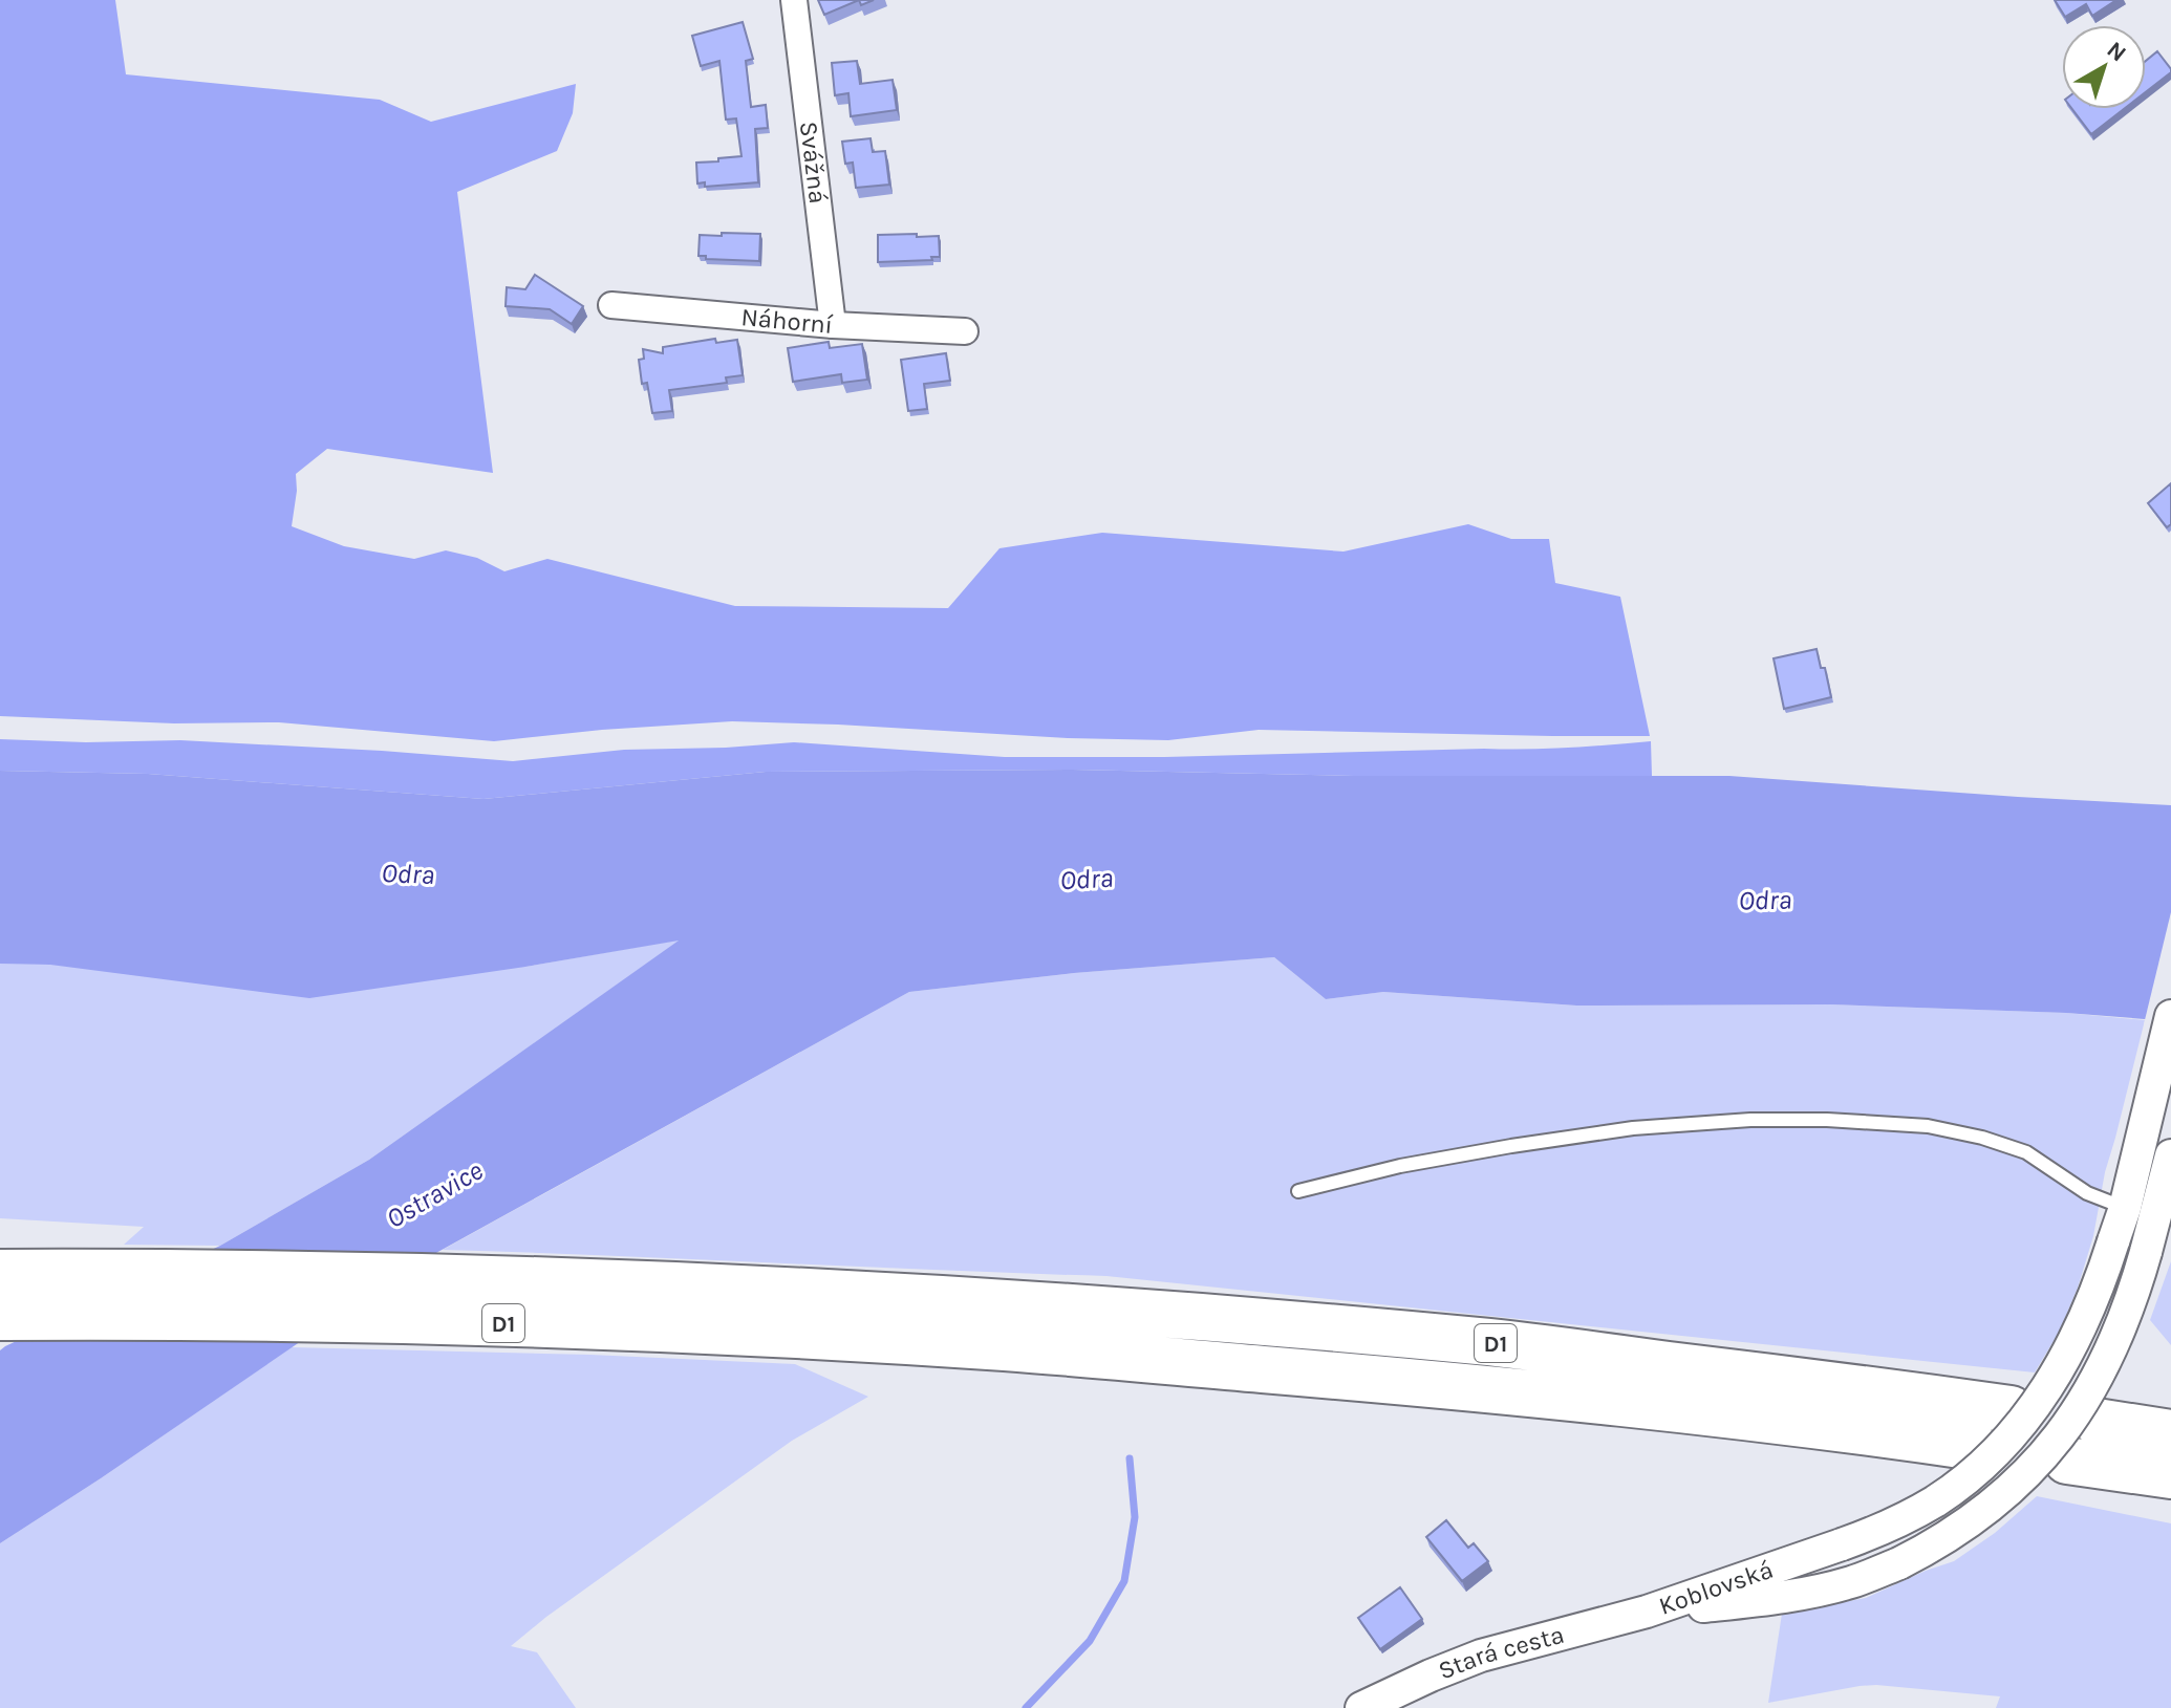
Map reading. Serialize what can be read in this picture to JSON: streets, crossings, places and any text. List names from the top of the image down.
{
  "streets": {
    "highway": ["D1"],
    "street": [
      "Svážná",
      "Náhorní",
      "Koblovská",
      "Stará cesta"
    ]
  },
  "crossings": [
    ["Svážná", "Náhorní"],
    ["Koblovská", "Stará cesta"]
  ],
  "water": ["Odra", "Ostravice"],
  "north": "top right"
}
